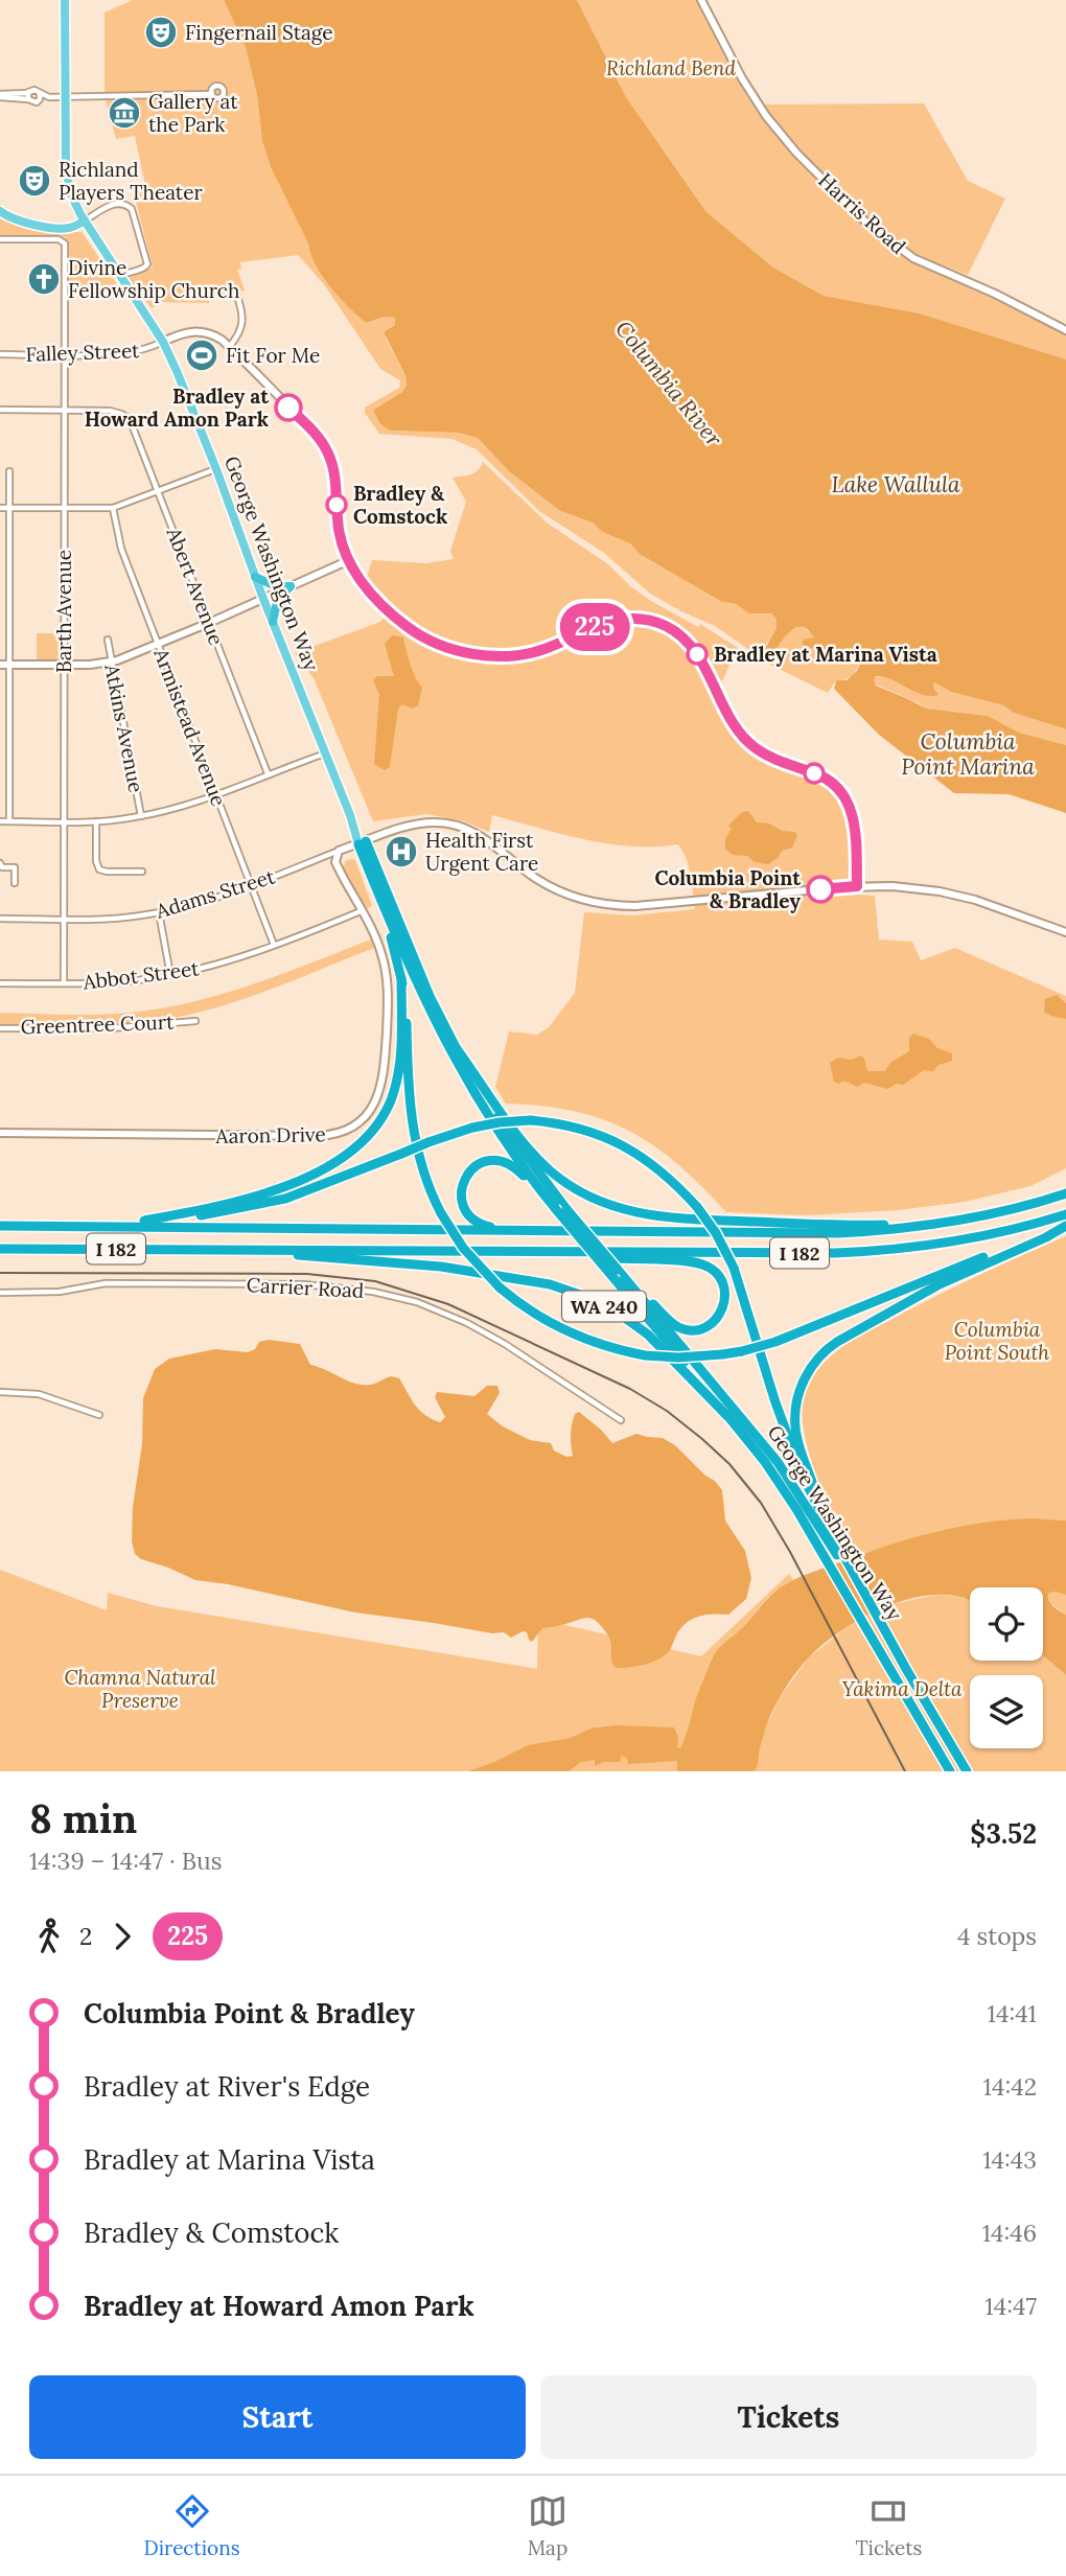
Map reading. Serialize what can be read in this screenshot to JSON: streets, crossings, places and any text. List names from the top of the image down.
{
  "streets": {
    "highway": ["George Washington Way", "I 182", "WA 240"],
    "street": [
      "Harris Road",
      "Falley Street",
      "Abert Avenue",
      "Barth Avenue",
      "Armistead Avenue",
      "Atkins Avenue",
      "Adams Street",
      "Abbot Street",
      "Greentree Court",
      "Aaron Drive",
      "Carrier Road"
    ]
  },
  "crossings": [
    ["Falley Street", "George Washington Way"],
    ["Falley Street", "Barth Avenue"],
    ["George Washington Way", "WA 240"],
    ["Abert Avenue", "Barth Avenue"],
    ["Barth Avenue", "Adams Street"],
    ["Barth Avenue", "Abbot Street"],
    ["Armistead Avenue", "Adams Street"],
    ["Armistead Avenue", "Abbot Street"],
    ["Adams Street", "Aaron Drive"],
    ["Abbot Street", "Aaron Drive"],
    ["I 182", "WA 240"]
  ],
  "water": ["Columbia River", "Lake Wallula", "Columbia Point Marina"],
  "parks": [
    "Richland Bend",
    "Columbia Point South",
    "Chamna Natural Preserve",
    "Yakima Delta"
  ],
  "places": {
    "theatre": ["Fingernail Stage", "Richland Players Theater"],
    "museum": ["Gallery at the Park"],
    "church": ["Divine Fellowship Church"],
    "sports": ["Fit For Me"],
    "other": [
      "Bradley at Howard Amon Park",
      "Bradley & Comstock",
      "Bradley at Marina Vista",
      "Columbia Point & Bradley"
    ],
    "hospital": ["Health First Urgent Care"]
  },
  "lines": ["bus line 225"],
  "page": {
    "on_map": "225",
    "heading": ["8 min", "14:39 – 14:47 · Bus", "$3.52"],
    "legs": ["2", "225", "4 stops"],
    "list": [
      {
        "name": "Columbia Point & Bradley",
        "value": "14:41"
      },
      {
        "name": "Bradley at River's Edge",
        "value": "14:42"
      },
      {
        "name": "Bradley at Marina Vista",
        "value": "14:43"
      },
      {
        "name": "Bradley & Comstock",
        "value": "14:46"
      },
      {
        "name": "Bradley at Howard Amon Park",
        "value": "14:47"
      }
    ],
    "buttons": ["Start", "Tickets"],
    "tabs": ["Directions", "Map", "Tickets"]
  }
}
